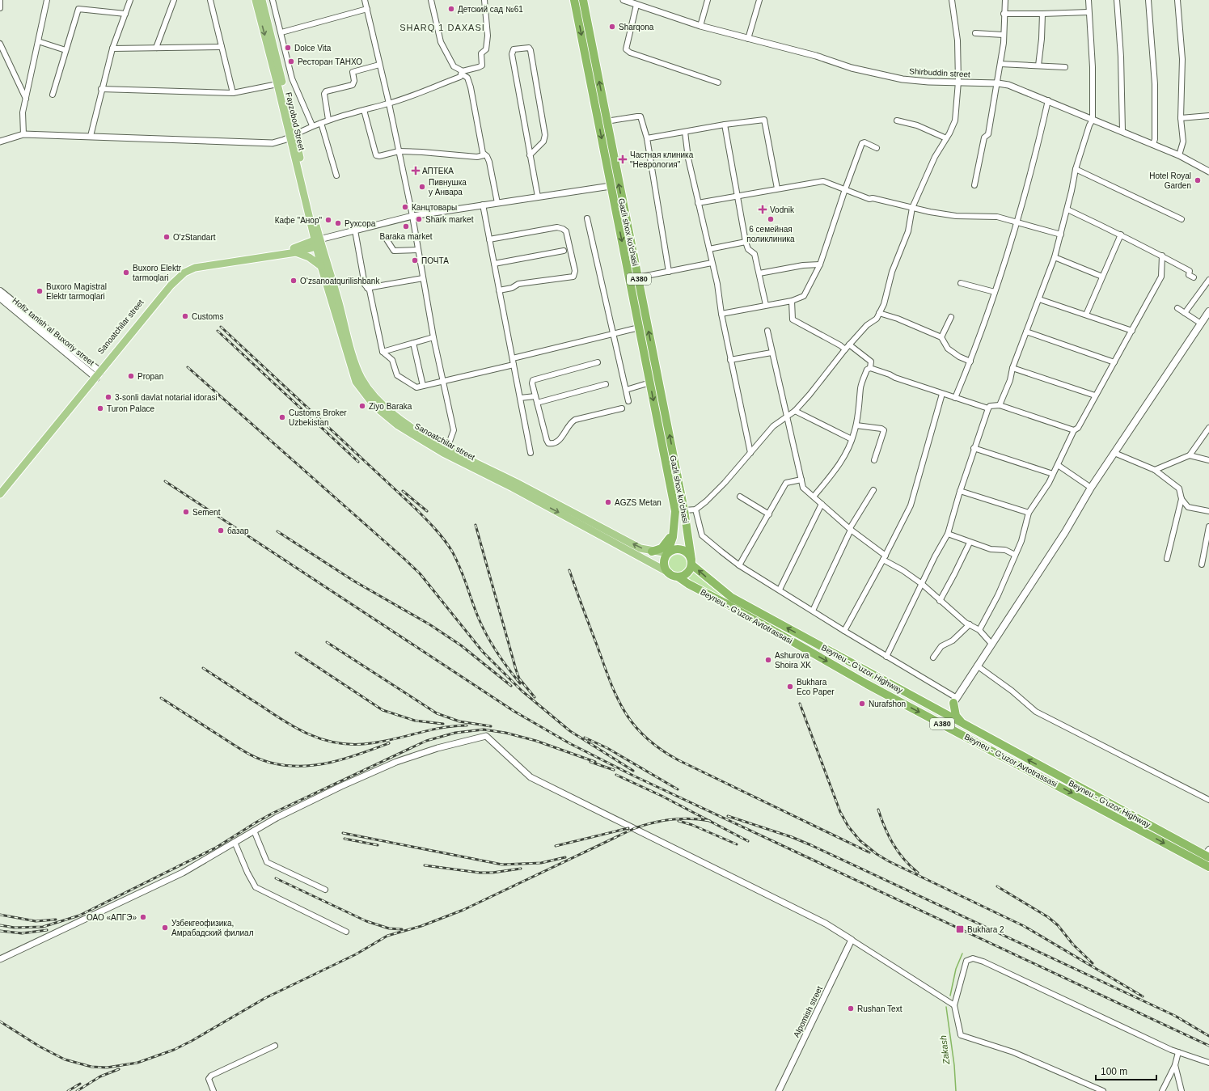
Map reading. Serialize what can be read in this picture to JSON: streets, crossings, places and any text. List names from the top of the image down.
{
  "streets": {
    "highway": [
      "Gazli shox ko'chasi",
      "A380",
      "Beyneu - G'uzor Avtotrassasi",
      "Beyneu - G'uzor Highway"
    ],
    "main road": ["Fayzobod Street", "Sanoatchilar street", "Hofiz tanish al Buxoriy street"],
    "street": ["Shirbuddin street", "Alpomish street"]
  },
  "crossings": [
    ["Fayzobod Street", "Sanoatchilar street"],
    ["Gazli shox ko'chasi", "Sanoatchilar street"],
    ["Gazli shox ko'chasi", "Beyneu - G'uzor Avtotrassasi"],
    ["Gazli shox ko'chasi", "Beyneu - G'uzor Highway"],
    ["Sanoatchilar street", "Hofiz tanish al Buxoriy street"],
    ["Sanoatchilar street", "Beyneu - G'uzor Avtotrassasi"],
    ["Sanoatchilar street", "Beyneu - G'uzor Highway"],
    ["Beyneu - G'uzor Avtotrassasi", "Beyneu - G'uzor Highway"]
  ],
  "one_way": ["Beyneu - G'uzor Avtotrassasi", "Beyneu - G'uzor Highway"],
  "districts": ["SHARQ 1 DAXASI"],
  "water": ["Zakash"],
  "places": {
    "other": [
      "Детский сад №61",
      "Sharqona",
      "Dolce Vita",
      "Ресторан ТАНХО",
      "Hotel Royal Garden",
      "Пивнушка у Анвара",
      "Канцтовары",
      "Shark market",
      "6 семейная поликлиника",
      "Кафе \"Анор\"",
      "Рухсора",
      "Baraka market",
      "O'zStandart",
      "ПОЧТА",
      "Buxoro Elektr tarmoqlari",
      "Oʻzsanoatqurilishbank",
      "Buxoro Magistral Elektr tarmoqlari",
      "Customs",
      "Propan",
      "3-sonli davlat notarial idorasi",
      "Ziyo Baraka",
      "Turon Palace",
      "Customs Broker Uzbekistan",
      "AGZS Metan",
      "Sement",
      "базар",
      "Ashurova Shoira XK",
      "Bukhara Eco Paper",
      "Nurafshon",
      "ОАО «АПГЭ»",
      "Узбекгеофизика, Амрабадский филиал",
      "Rushan Text"
    ],
    "health": ["Частная клиника \"Неврология\"", "АПТЕКА", "Vodnik"],
    "transit": ["Bukhara 2"]
  },
  "scale_bar": "100 m"
}
